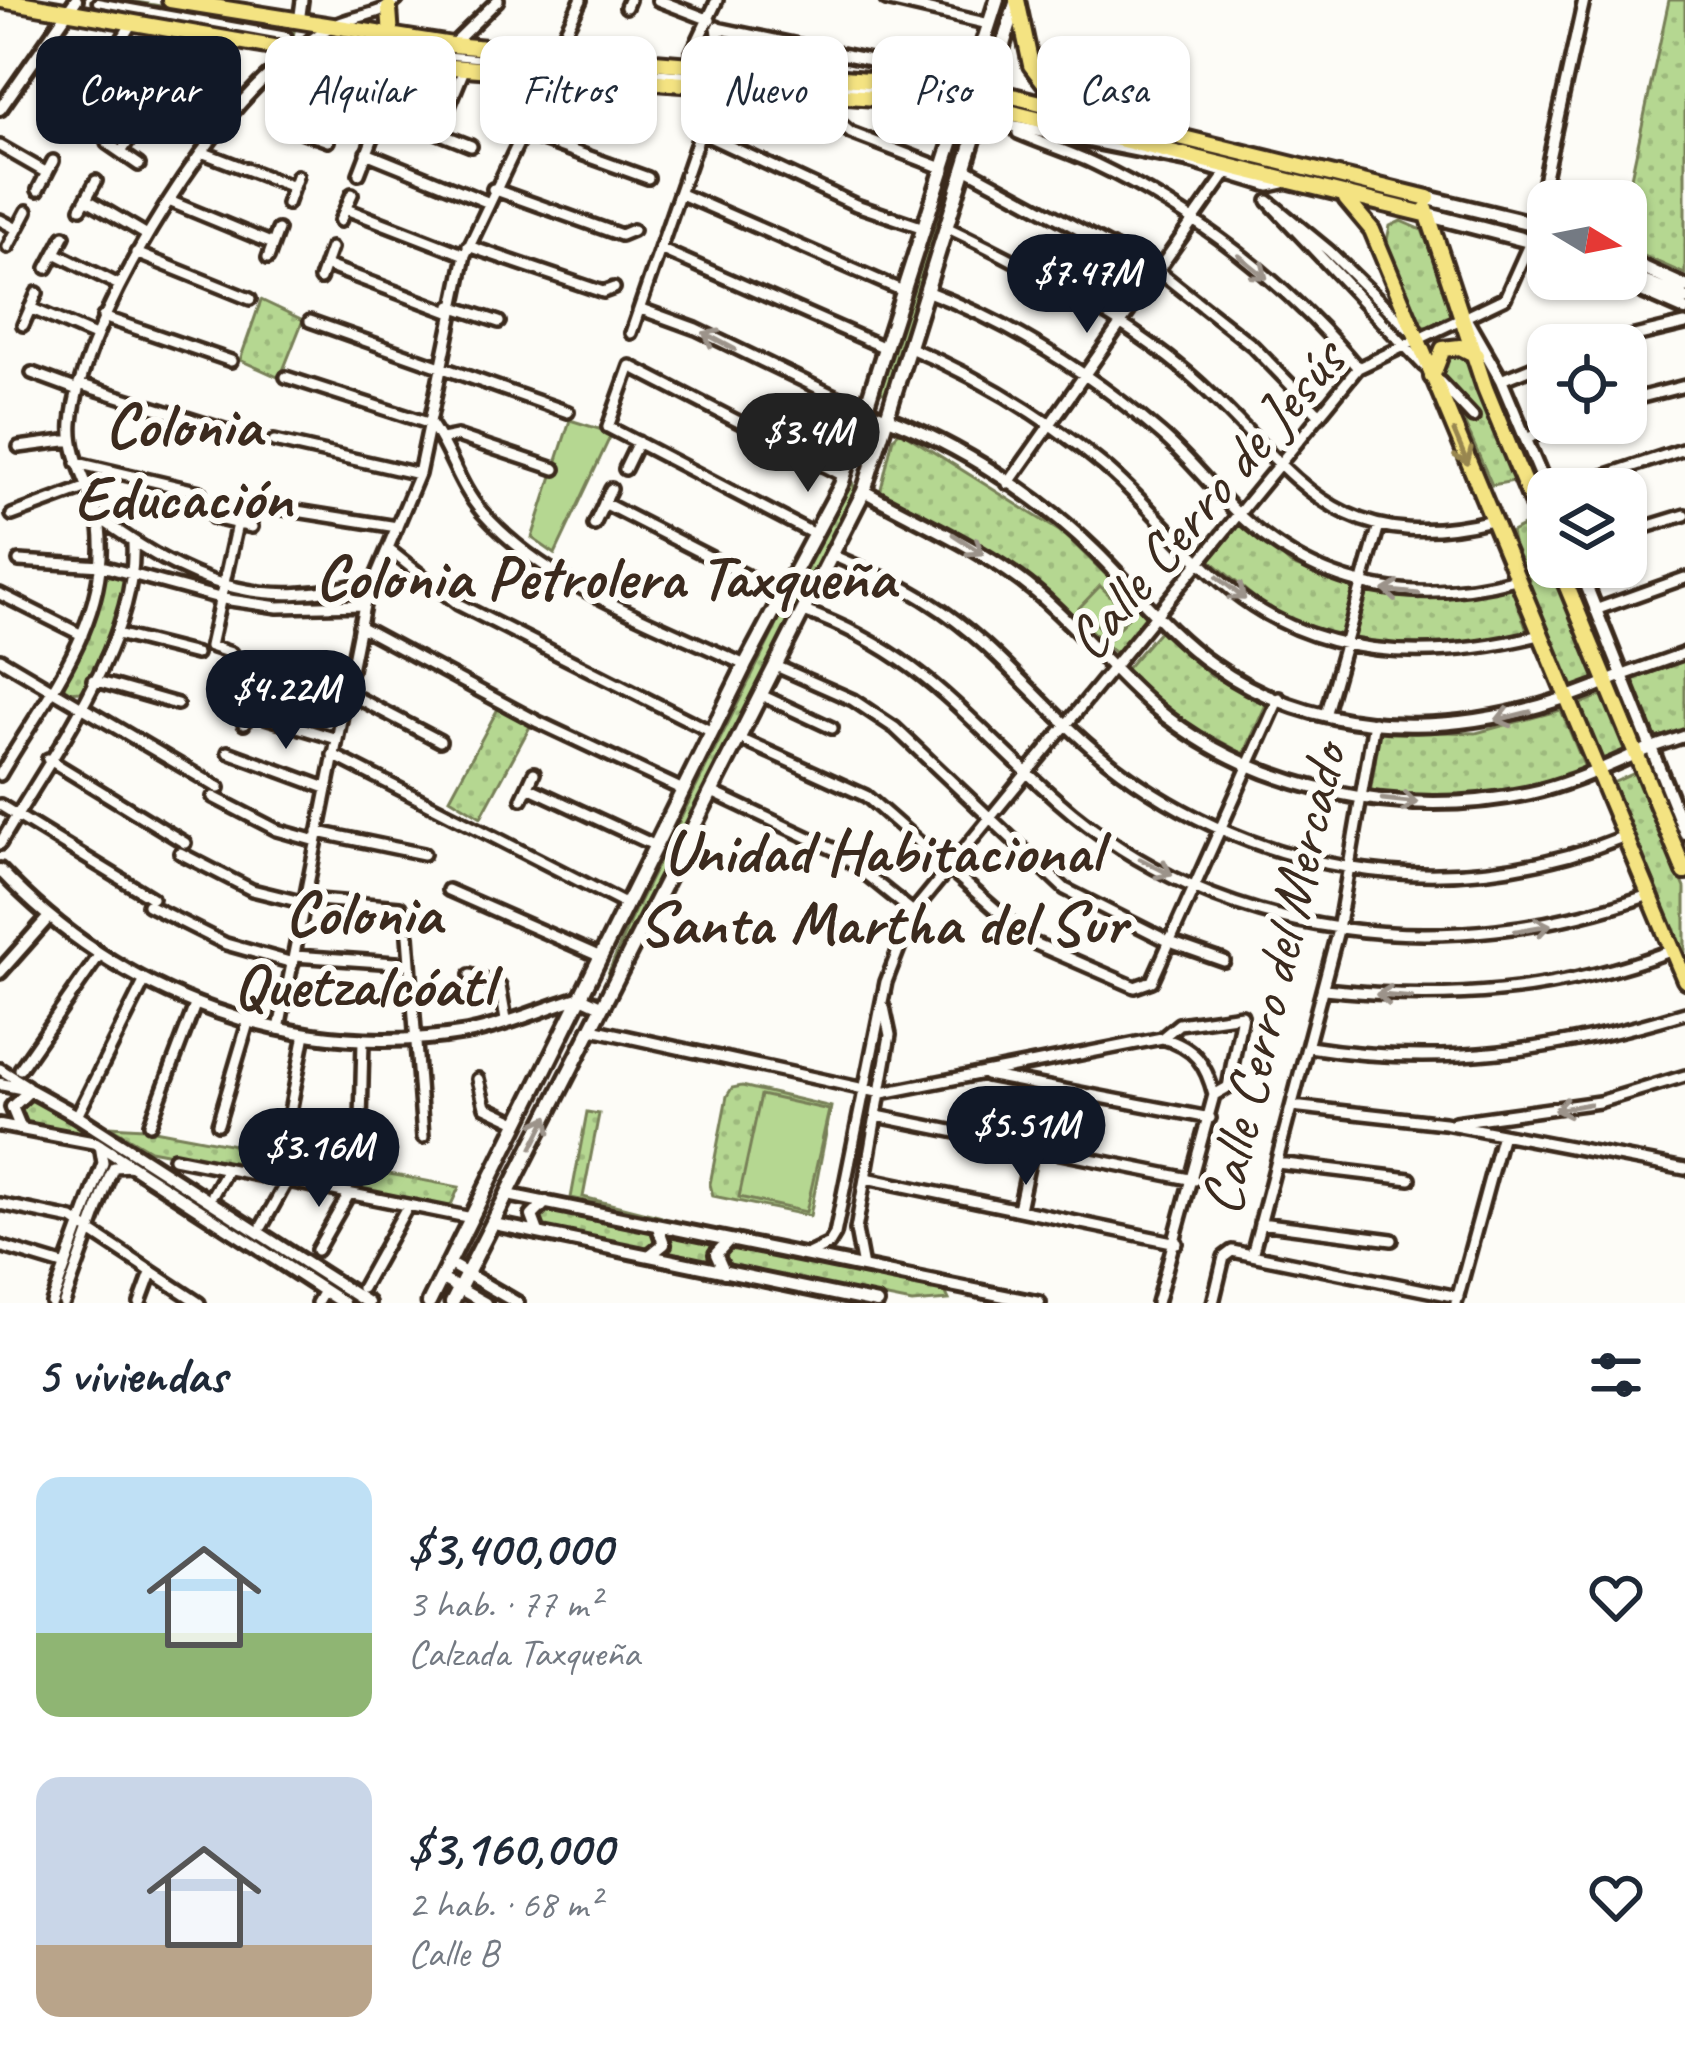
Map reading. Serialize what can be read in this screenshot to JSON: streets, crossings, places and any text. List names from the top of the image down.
{
  "streets": {
    "street": ["Calle Cerro de Jesús", "Calle Cerro del Mercado"]
  },
  "districts": [
    "Colonia Educación",
    "Colonia Petrolera Taxqueña",
    "Unidad Habitacional Santa Martha del Sur",
    "Colonia Quetzalcóatl"
  ],
  "north": "right",
  "page": {
    "chip": [
      "Comprar",
      "Alquilar",
      "Filtros",
      "Nuevo",
      "Piso",
      "Casa"
    ],
    "price": [
      "$7.47M",
      "$3.4M",
      "$4.22M",
      "$5.51M",
      "$3.16M"
    ],
    "heading": "5 viviendas",
    "list": [
      {
        "name": "$3,400,000",
        "note": "3 hab. · 77 m² · Calzada Taxqueña"
      },
      {
        "name": "$3,160,000",
        "note": "2 hab. · 68 m² · Calle B"
      }
    ]
  }
}
